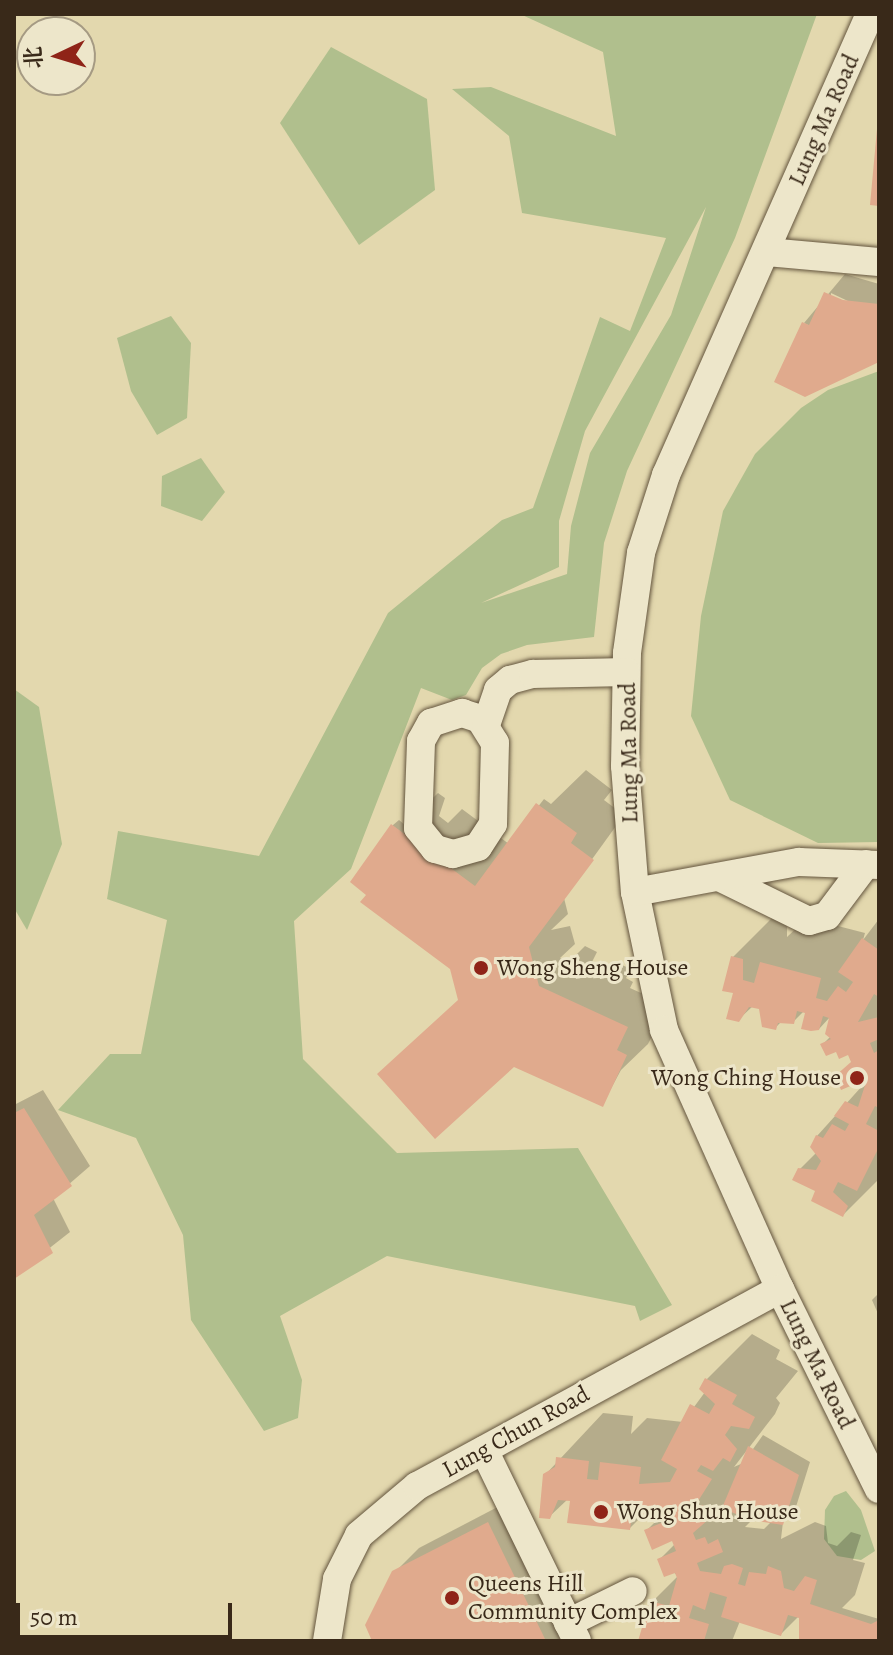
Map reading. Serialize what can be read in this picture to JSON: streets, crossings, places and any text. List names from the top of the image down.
{
  "streets": {
    "street": ["Lung Ma Road", "Lung Chun Road"]
  },
  "crossings": [
    ["Lung Ma Road", "Lung Chun Road"]
  ],
  "places": [
    "Wong Sheng House",
    "Wong Ching House",
    "Wong Shun House",
    "Queens Hill Community Complex"
  ],
  "scale_bar": "50 m",
  "north": "left"
}
